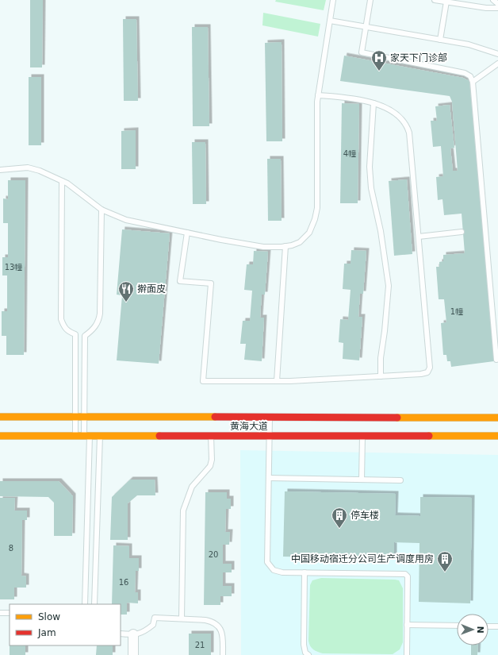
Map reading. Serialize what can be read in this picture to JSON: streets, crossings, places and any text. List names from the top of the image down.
{
  "streets": {
    "street": ["黄海大道"]
  },
  "places": {
    "hospital": ["家天下门诊部"],
    "restaurant": ["擀面皮"],
    "building": ["停车楼", "中国移动宿迁分公司生产调度用房"]
  },
  "house_numbers": [
    "4幢",
    "13幢",
    "1幢",
    "8",
    "20",
    "16",
    "21"
  ],
  "legend": ["Slow", "Jam"],
  "north": "right"
}
